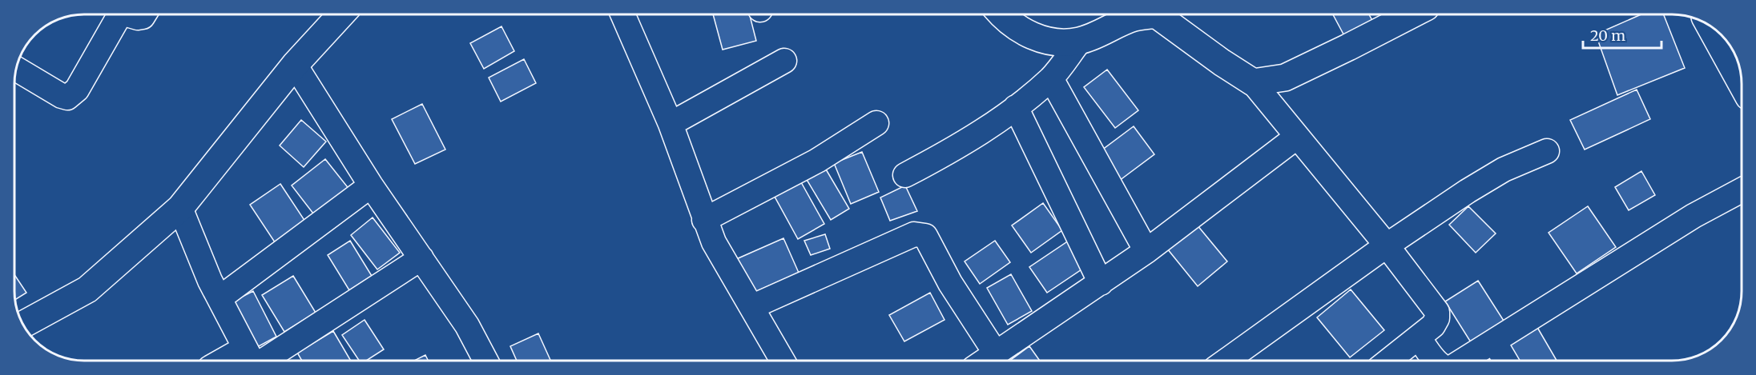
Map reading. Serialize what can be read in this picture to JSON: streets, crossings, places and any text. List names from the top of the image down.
{
  "scale_bar": "20 m"
}
